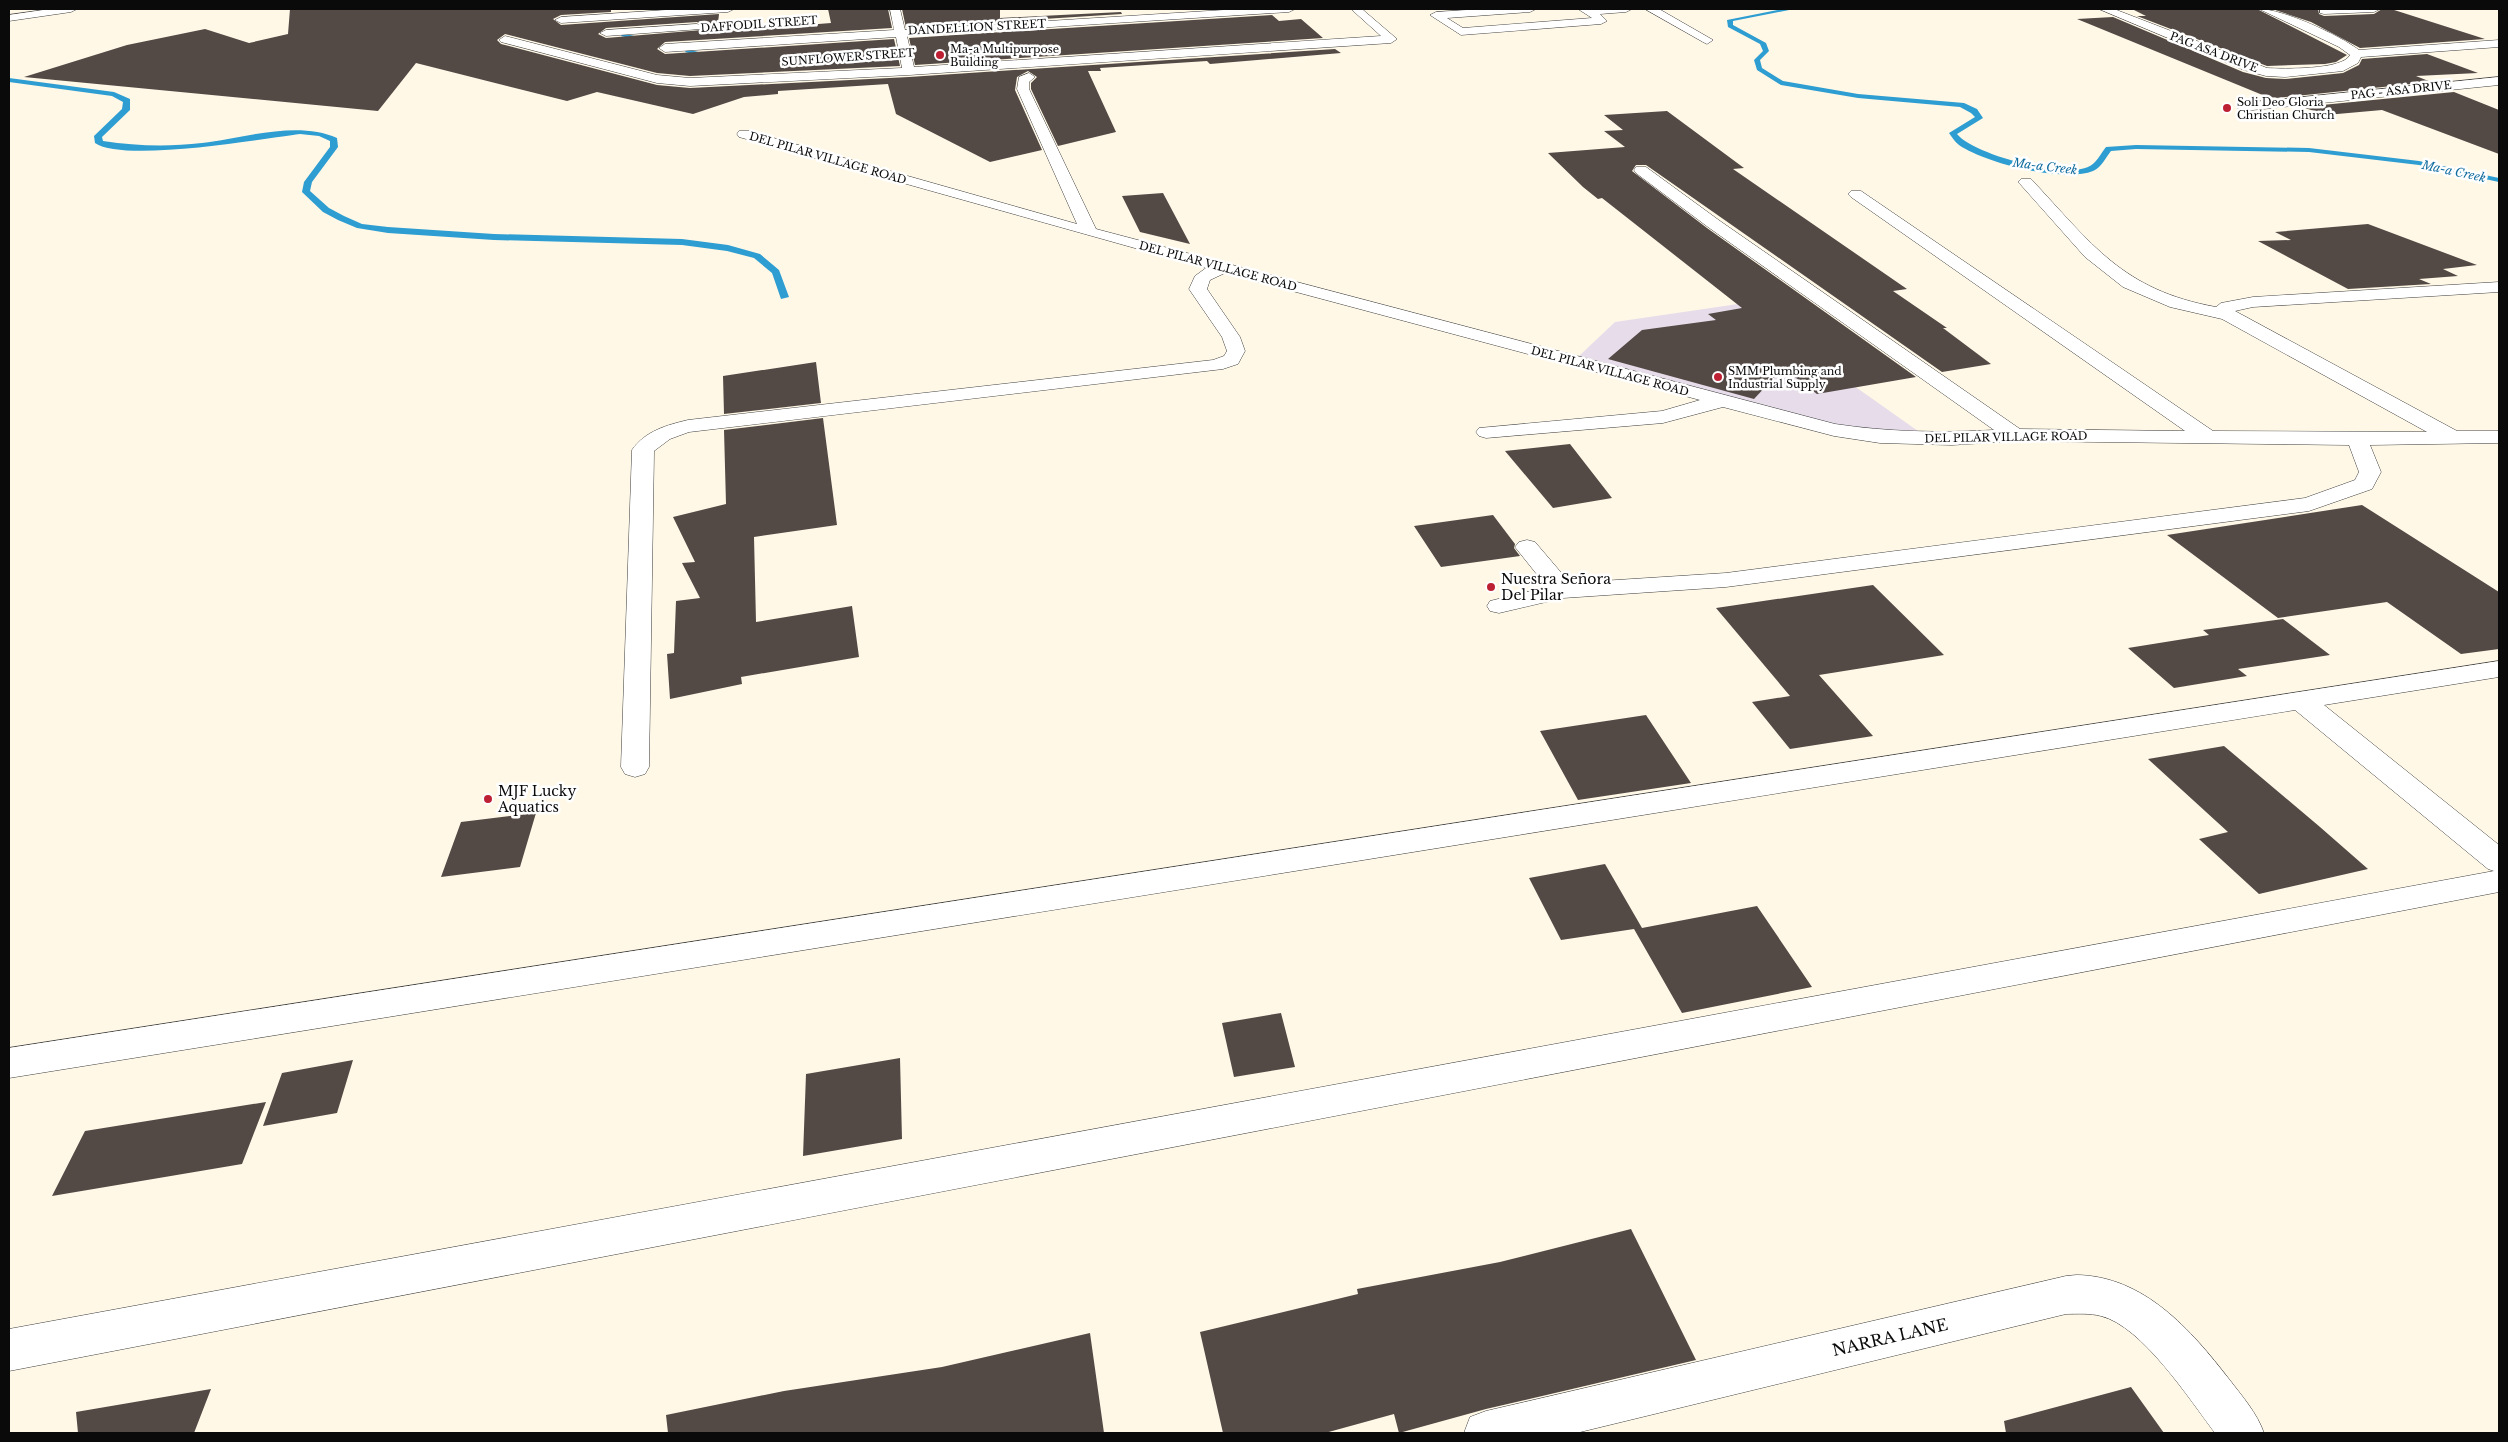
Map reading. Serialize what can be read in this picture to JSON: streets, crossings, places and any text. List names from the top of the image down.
{
  "streets": {
    "street": [
      "DAFFODIL STREET",
      "DANDELLION STREET",
      "PAG ASA DRIVE",
      "PAG - ASA DRIVE",
      "DEL PILAR VILLAGE ROAD",
      "NARRA LANE"
    ]
  },
  "water": ["Ma-a Creek"],
  "places": [
    "Ma-a Multipurpose Building",
    "Soli Deo Gloria Christian Church",
    "SMM Plumbing and Industrial Supply",
    "Nuestra Señora Del Pilar",
    "MJF Lucky Aquatics"
  ]
}
